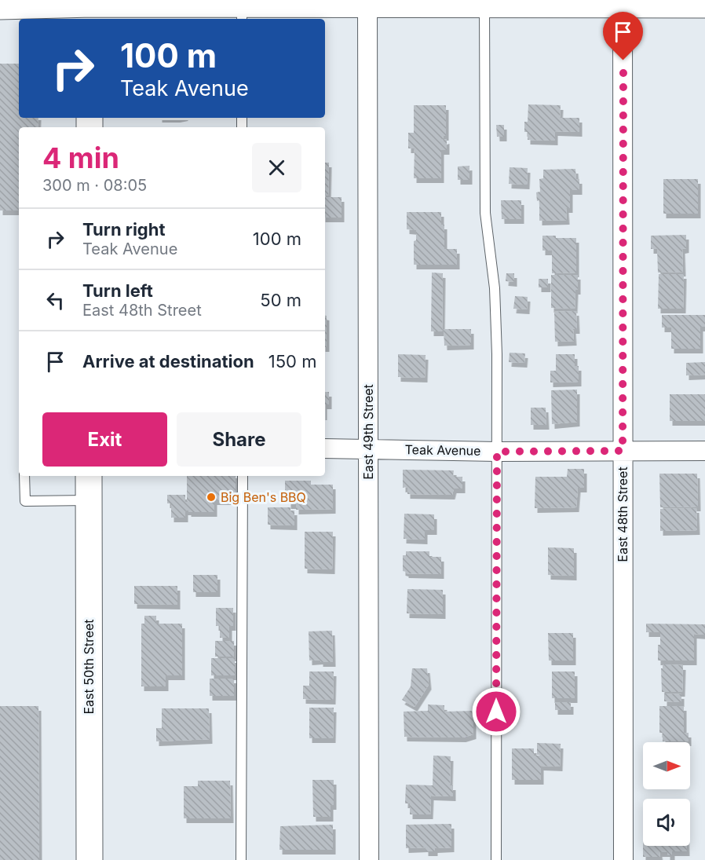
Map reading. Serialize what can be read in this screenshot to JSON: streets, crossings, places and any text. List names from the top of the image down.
{
  "streets": {
    "main road": ["East 50th Street"],
    "street": ["East 49th Street", "Teak Avenue", "East 48th Street"]
  },
  "crossings": [
    ["East 49th Street", "Teak Avenue"],
    ["Teak Avenue", "East 48th Street"]
  ],
  "places": ["Big Ben's BBQ"],
  "north": "right",
  "page": {
    "turn": ["100 m", "Teak Avenue"],
    "heading": ["4 min", "300 m · 08:05"],
    "list": [
      {
        "name": "Turn right",
        "note": "Teak Avenue",
        "value": "100 m"
      },
      {
        "name": "Turn left",
        "note": "East 48th Street",
        "value": "50 m"
      },
      {
        "name": "Arrive at destination",
        "value": "150 m"
      }
    ],
    "buttons": ["Exit", "Share"]
  }
}
